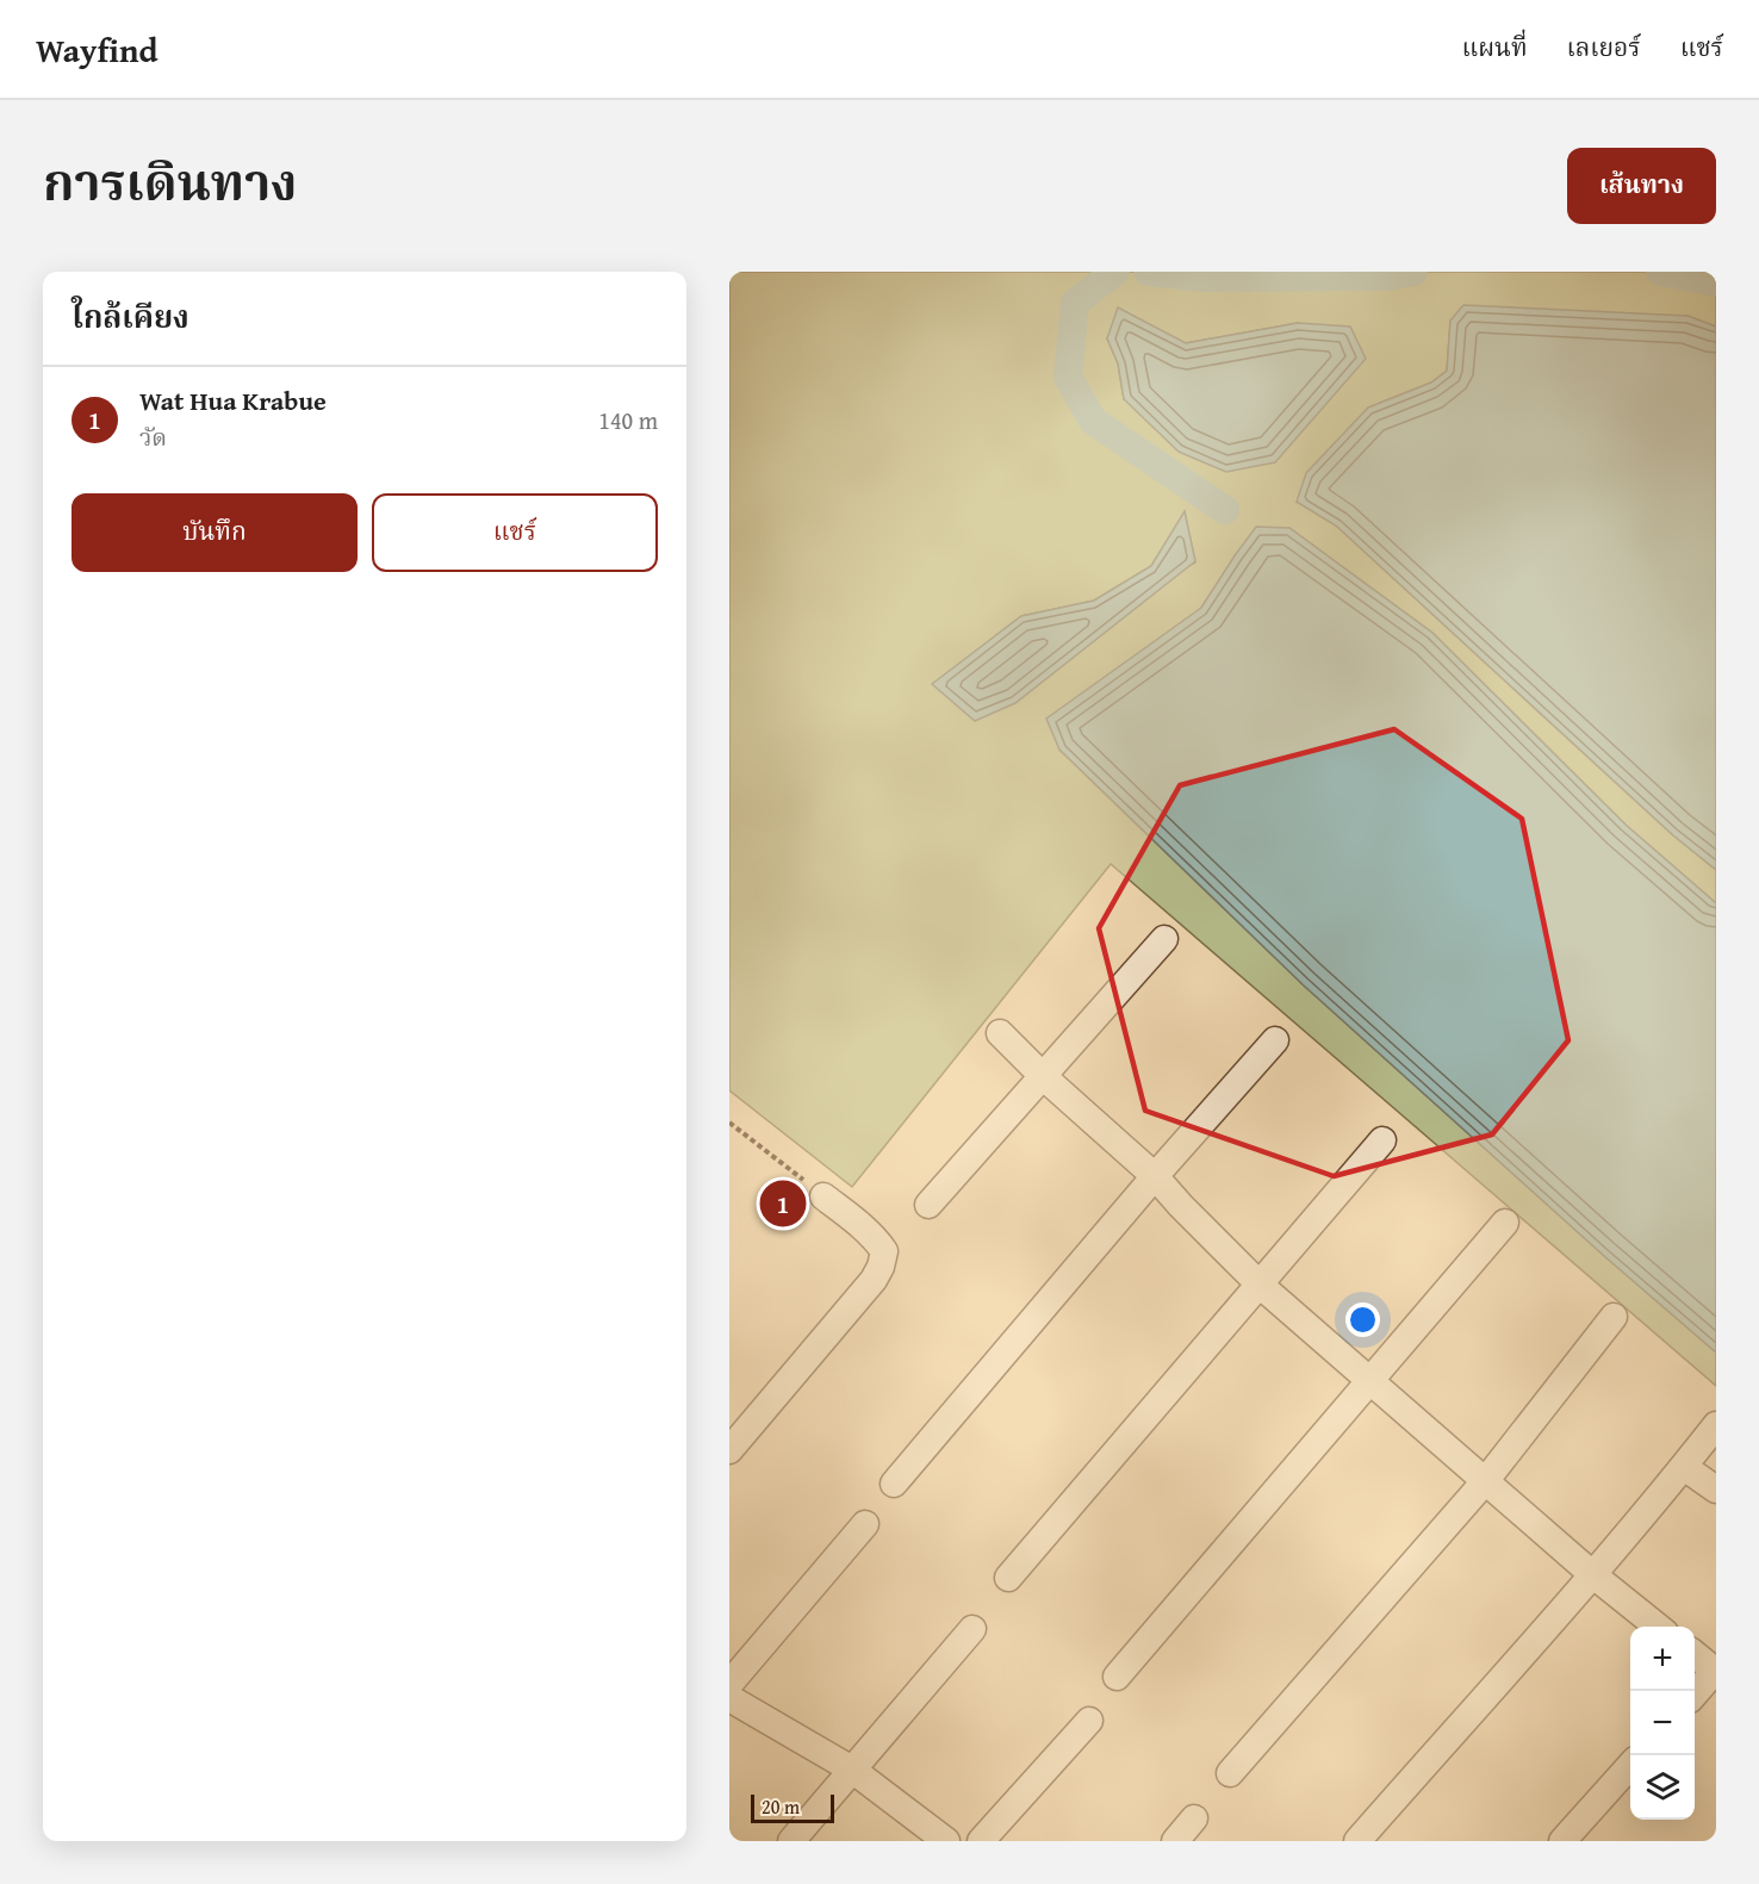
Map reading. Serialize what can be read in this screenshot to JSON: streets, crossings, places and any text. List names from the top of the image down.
{
  "scale_bar": "20 m",
  "page": {
    "header": "Wayfind",
    "nav": ["แผนที่", "เลเยอร์", "แชร์"],
    "title": "การเดินทาง",
    "buttons": [
      "เส้นทาง",
      ["บันทึก", "แชร์"]
    ],
    "heading": "ใกล้เคียง",
    "list": [
      {
        "mark": "1",
        "name": "Wat Hua Krabue",
        "note": "วัด",
        "value": "140 m"
      }
    ],
    "pins": "1",
    "map_buttons": ["+", "−"],
    "scale": "20 m"
  }
}
